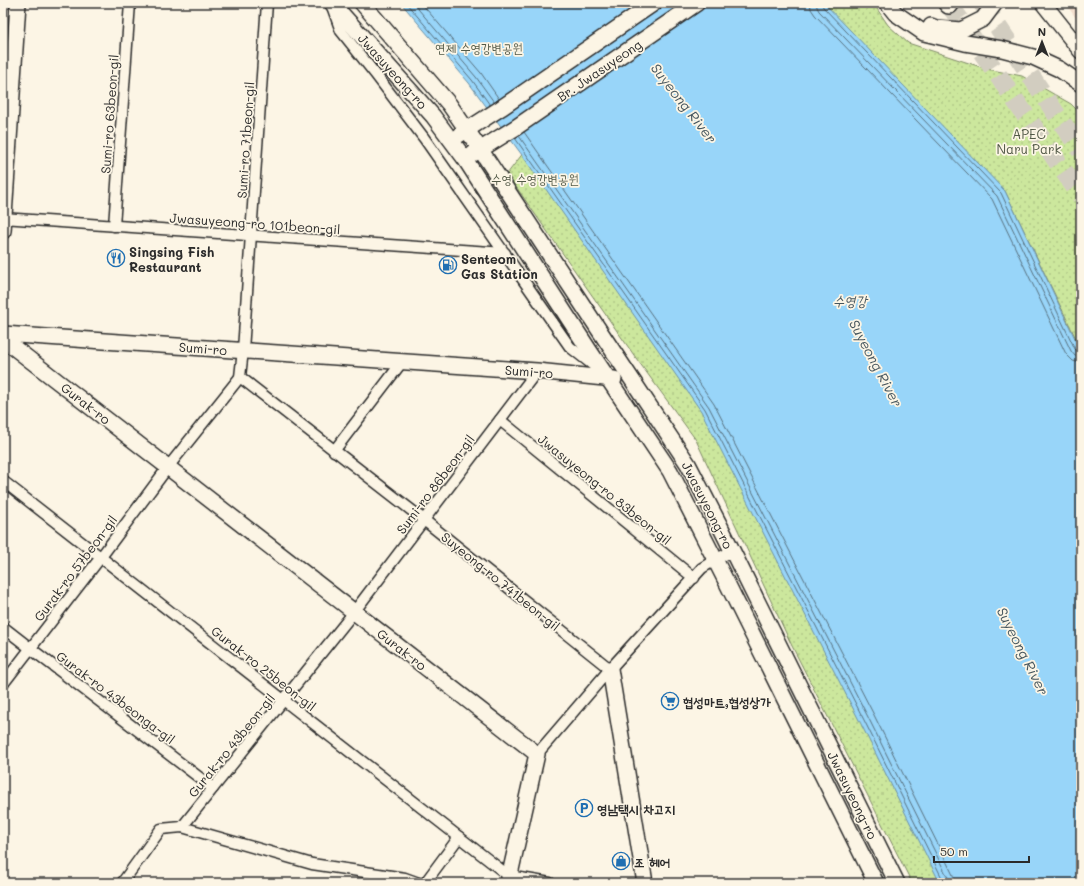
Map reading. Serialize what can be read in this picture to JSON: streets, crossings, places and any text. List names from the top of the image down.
{
  "streets": {
    "main road": [
      "Br. Jwasuyeong",
      "Jwasuyeong-ro",
      "Sumi-ro",
      "Gurak-ro"
    ],
    "street": [
      "Sumi-ro 63beon-gil",
      "Sumi-ro 71beon-gil",
      "Jwasuyeong-ro 101beon-gil",
      "Sumi-ro 86beon-gil",
      "Jwasuyeong-ro 83beon-gil",
      "Gurak-ro 57beon-gil",
      "Suyeong-ro 741beon-gil",
      "Gurak-ro 25beon-gil",
      "Gurak-ro 43beonga-gil",
      "Gurak-ro 43beon-gil"
    ]
  },
  "crossings": [
    ["Br. Jwasuyeong", "Jwasuyeong-ro"],
    ["Jwasuyeong-ro", "Sumi-ro"],
    ["Sumi-ro 63beon-gil", "Jwasuyeong-ro 101beon-gil"],
    ["Sumi-ro 71beon-gil", "Jwasuyeong-ro 101beon-gil"],
    ["Sumi-ro 71beon-gil", "Sumi-ro"],
    ["Sumi-ro", "Sumi-ro 86beon-gil"],
    ["Gurak-ro", "Sumi-ro 86beon-gil"],
    ["Gurak-ro", "Gurak-ro 57beon-gil"],
    ["Gurak-ro", "Gurak-ro 43beon-gil"],
    ["Sumi-ro 86beon-gil", "Jwasuyeong-ro 83beon-gil"],
    ["Sumi-ro 86beon-gil", "Suyeong-ro 741beon-gil"],
    ["Sumi-ro 86beon-gil", "Gurak-ro 43beon-gil"],
    ["Gurak-ro 57beon-gil", "Gurak-ro 25beon-gil"],
    ["Gurak-ro 57beon-gil", "Gurak-ro 43beonga-gil"],
    ["Gurak-ro 25beon-gil", "Gurak-ro 43beon-gil"],
    ["Gurak-ro 43beonga-gil", "Gurak-ro 43beon-gil"]
  ],
  "water": ["Suyeong River", "수영강"],
  "parks": ["연제 수영강변공원", "APEC Naru Park", "수영 수영강변공원"],
  "places": {
    "restaurant": ["Singsing Fish Restaurant"],
    "fuel station": ["Senteom Gas Station"],
    "supermarket": ["협성마트,협성상가"],
    "parking": ["영남택시 차고지"],
    "shop": ["조 헤어"]
  },
  "scale_bar": "50 m",
  "north": "top"
}
